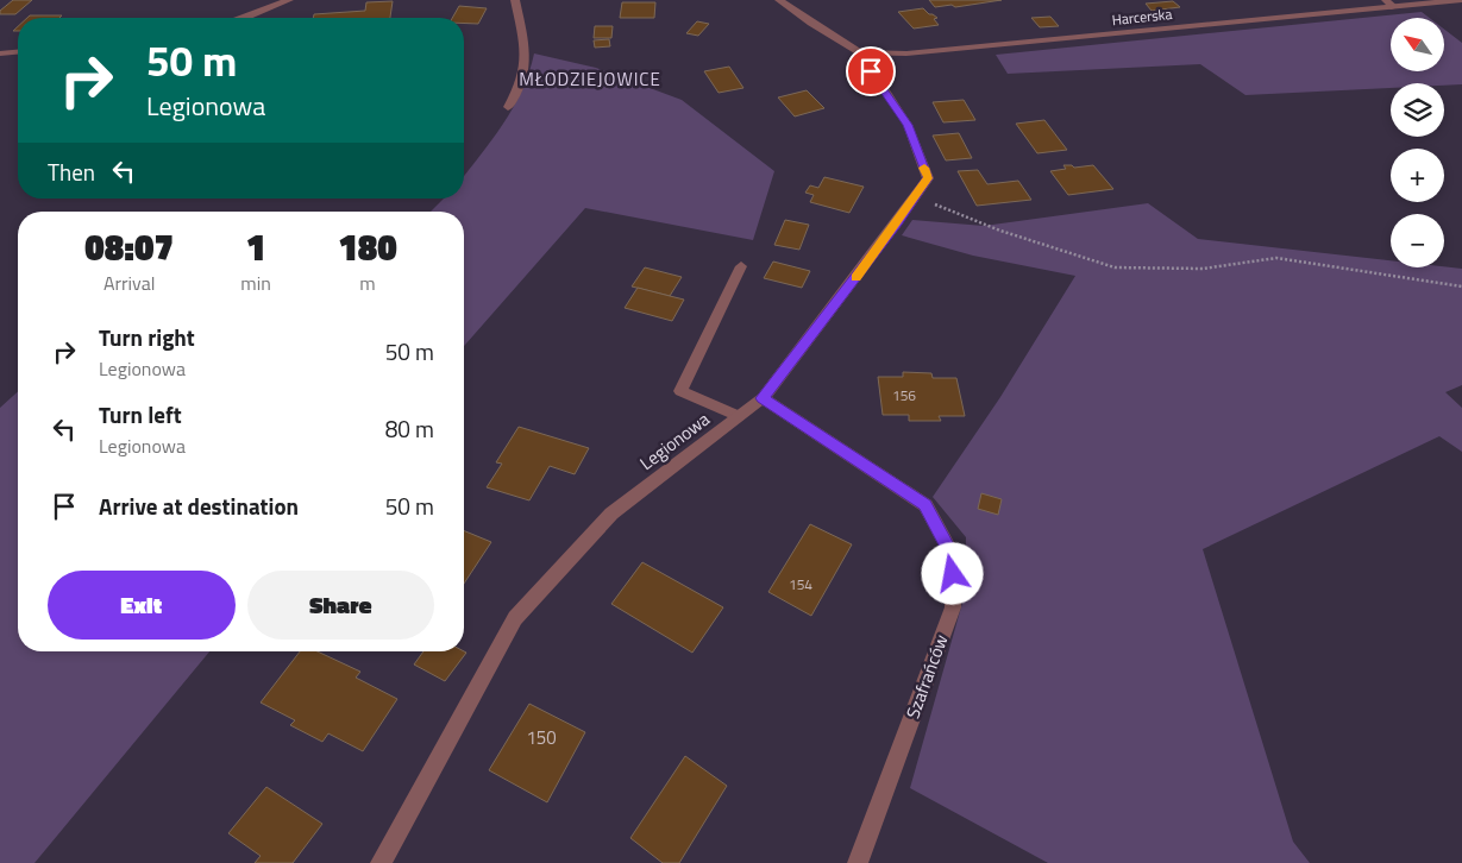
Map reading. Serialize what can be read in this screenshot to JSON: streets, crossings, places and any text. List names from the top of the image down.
{
  "streets": {
    "street": ["Harcerska", "Legionowa", "Szafrańców"]
  },
  "crossings": [
    ["Harcerska", "Legionowa"],
    ["Legionowa", "Szafrańców"]
  ],
  "districts": ["MŁODZIEJOWICE"],
  "house_numbers": ["156", "154", "150"],
  "north": "top left",
  "page": {
    "map_buttons": ["+", "−"],
    "turn": ["50 m", "Legionowa"],
    "then": "Then",
    "eta": [
      "08:07",
      "Arrival",
      "1",
      "min",
      "180",
      "m"
    ],
    "list": [
      {
        "name": "Turn right",
        "note": "Legionowa",
        "value": "50 m"
      },
      {
        "name": "Turn left",
        "note": "Legionowa",
        "value": "80 m"
      },
      {
        "name": "Arrive at destination",
        "value": "50 m"
      }
    ],
    "buttons": ["Exit", "Share"]
  }
}
